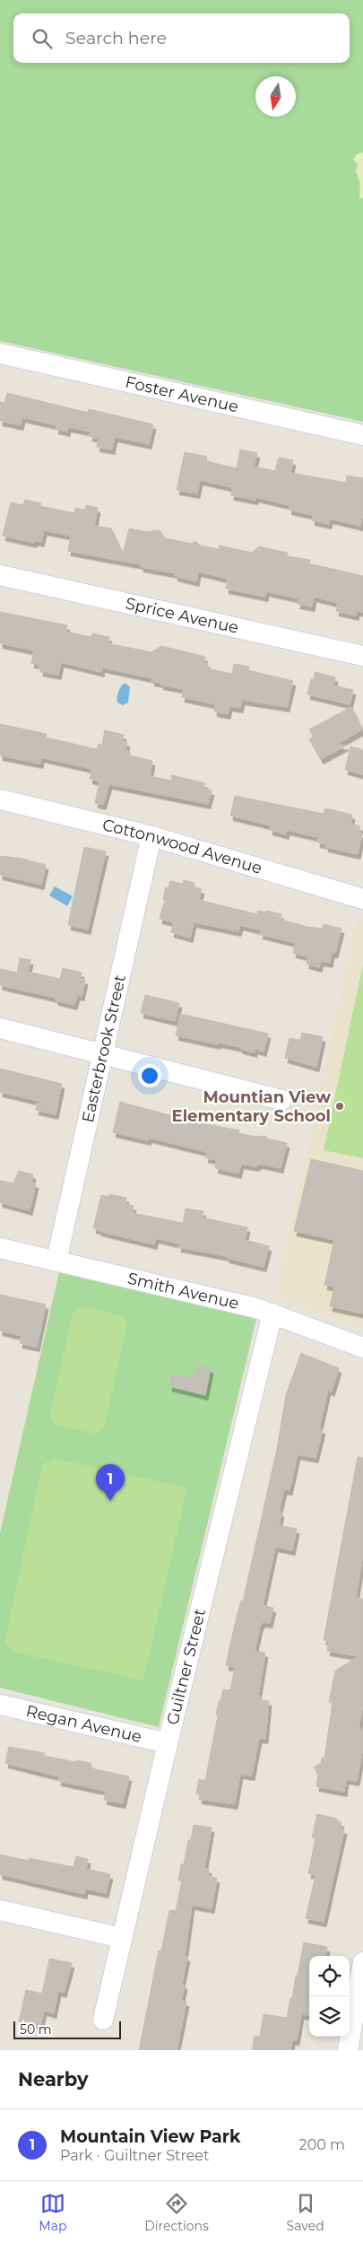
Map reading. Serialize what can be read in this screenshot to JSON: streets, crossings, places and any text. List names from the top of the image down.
{
  "streets": {
    "street": [
      "Foster Avenue",
      "Sprice Avenue",
      "Cottonwood Avenue",
      "Easterbrook Street",
      "Smith Avenue",
      "Guiltner Street",
      "Regan Avenue"
    ]
  },
  "crossings": [
    ["Cottonwood Avenue", "Easterbrook Street"],
    ["Easterbrook Street", "Smith Avenue"],
    ["Smith Avenue", "Guiltner Street"],
    ["Guiltner Street", "Regan Avenue"]
  ],
  "places": ["Mountian View Elementary School"],
  "scale_bar": "50 m",
  "north": "bottom",
  "page": {
    "search": "Search here",
    "pins": "1",
    "scale": "50 m",
    "heading": "Nearby",
    "list": [
      {
        "mark": "1",
        "name": "Mountain View Park",
        "note": "Park · Guiltner Street",
        "value": "200 m"
      }
    ],
    "nav": ["Map", "Directions", "Saved"]
  }
}
